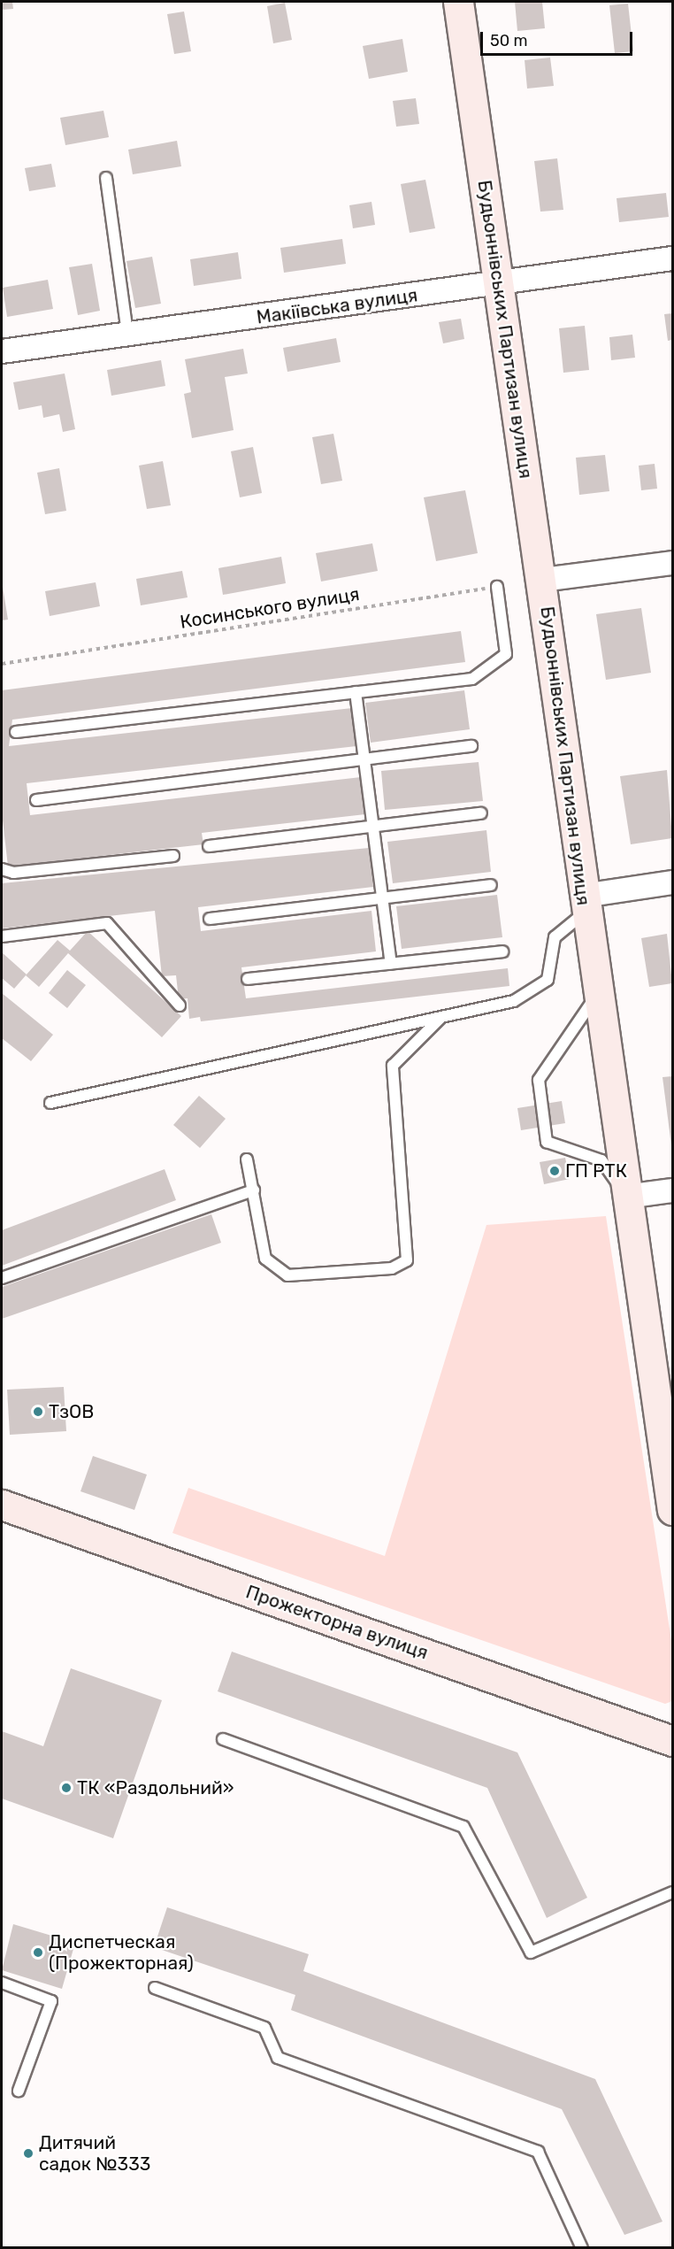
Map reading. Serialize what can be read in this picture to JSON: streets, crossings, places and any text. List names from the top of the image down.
{
  "streets": {
    "main road": ["Будьоннівських Партизан вулиця", "Прожекторна вулиця"],
    "street": ["Макіївська вулиця"],
    "path": ["Косинського вулиця"]
  },
  "crossings": [
    ["Макіївська вулиця", "Будьоннівських Партизан вулиця"]
  ],
  "places": [
    "ГП РТК",
    "ТзОВ",
    "ТК «Раздольний»",
    "Диспетческая (Прожекторная)",
    "Дитячий садок №333"
  ],
  "scale_bar": "50 m"
}
